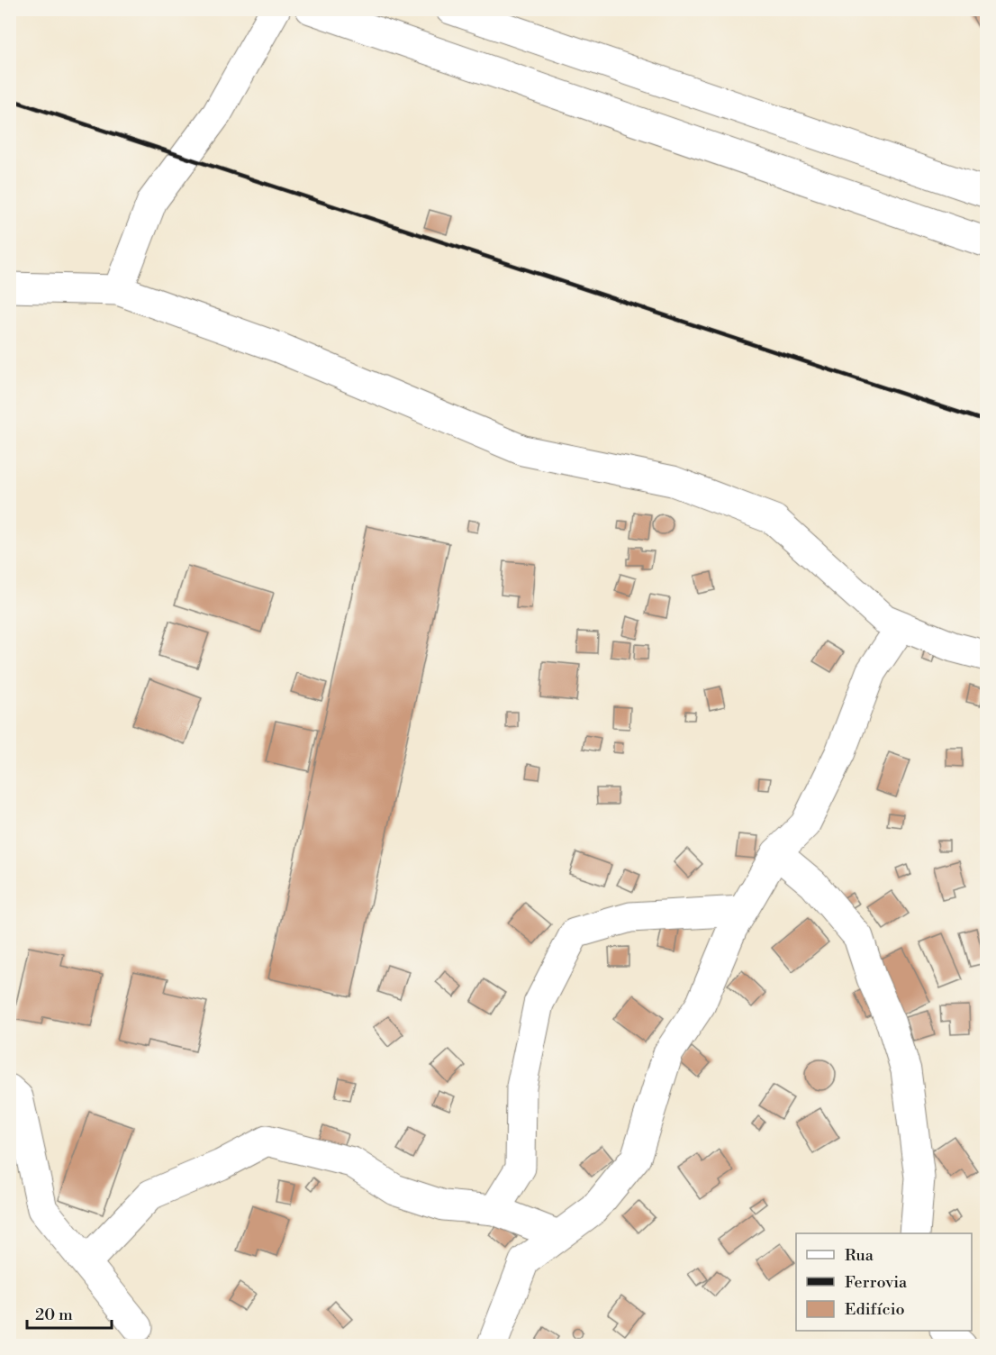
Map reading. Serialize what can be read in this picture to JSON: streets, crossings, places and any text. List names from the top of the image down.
{
  "legend": ["Rua", "Ferrovia", "Edifício"],
  "scale_bar": "20 m"
}
